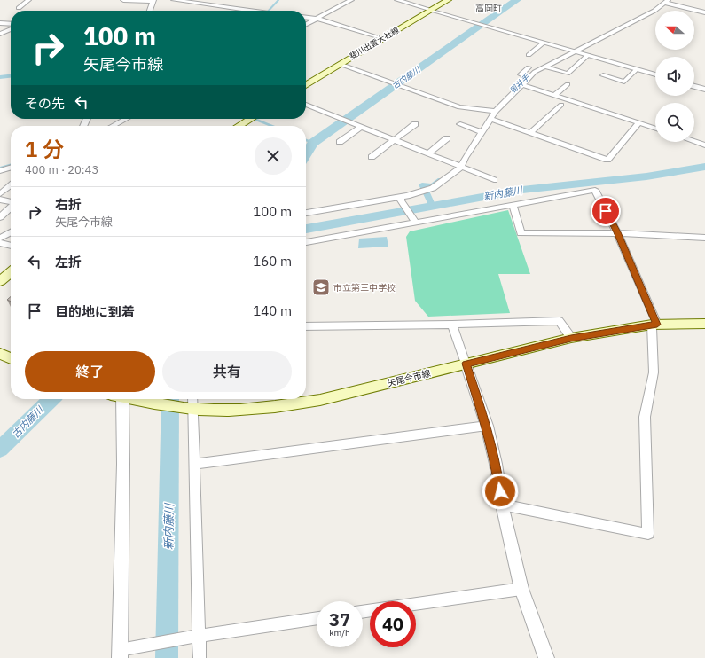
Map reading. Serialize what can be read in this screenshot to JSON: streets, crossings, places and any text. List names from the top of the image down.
{
  "streets": {
    "main road": ["斐川出雲大社線", "矢尾今市線"]
  },
  "districts": ["高岡町"],
  "water": ["古内藤川", "周井手", "新内藤川"],
  "places": {
    "school or university": ["市立第三中学校"]
  },
  "north": "left",
  "page": {
    "turn": ["100 m", "矢尾今市線"],
    "then": "その先",
    "heading": ["1 分", "400 m · 20:43"],
    "list": [
      {
        "name": "右折",
        "note": "矢尾今市線",
        "value": "100 m"
      },
      {
        "name": "左折",
        "value": "160 m"
      },
      {
        "name": "目的地に到着",
        "value": "140 m"
      }
    ],
    "buttons": ["終了", "共有"],
    "speed": "37 km/h",
    "limit": "40"
  }
}
